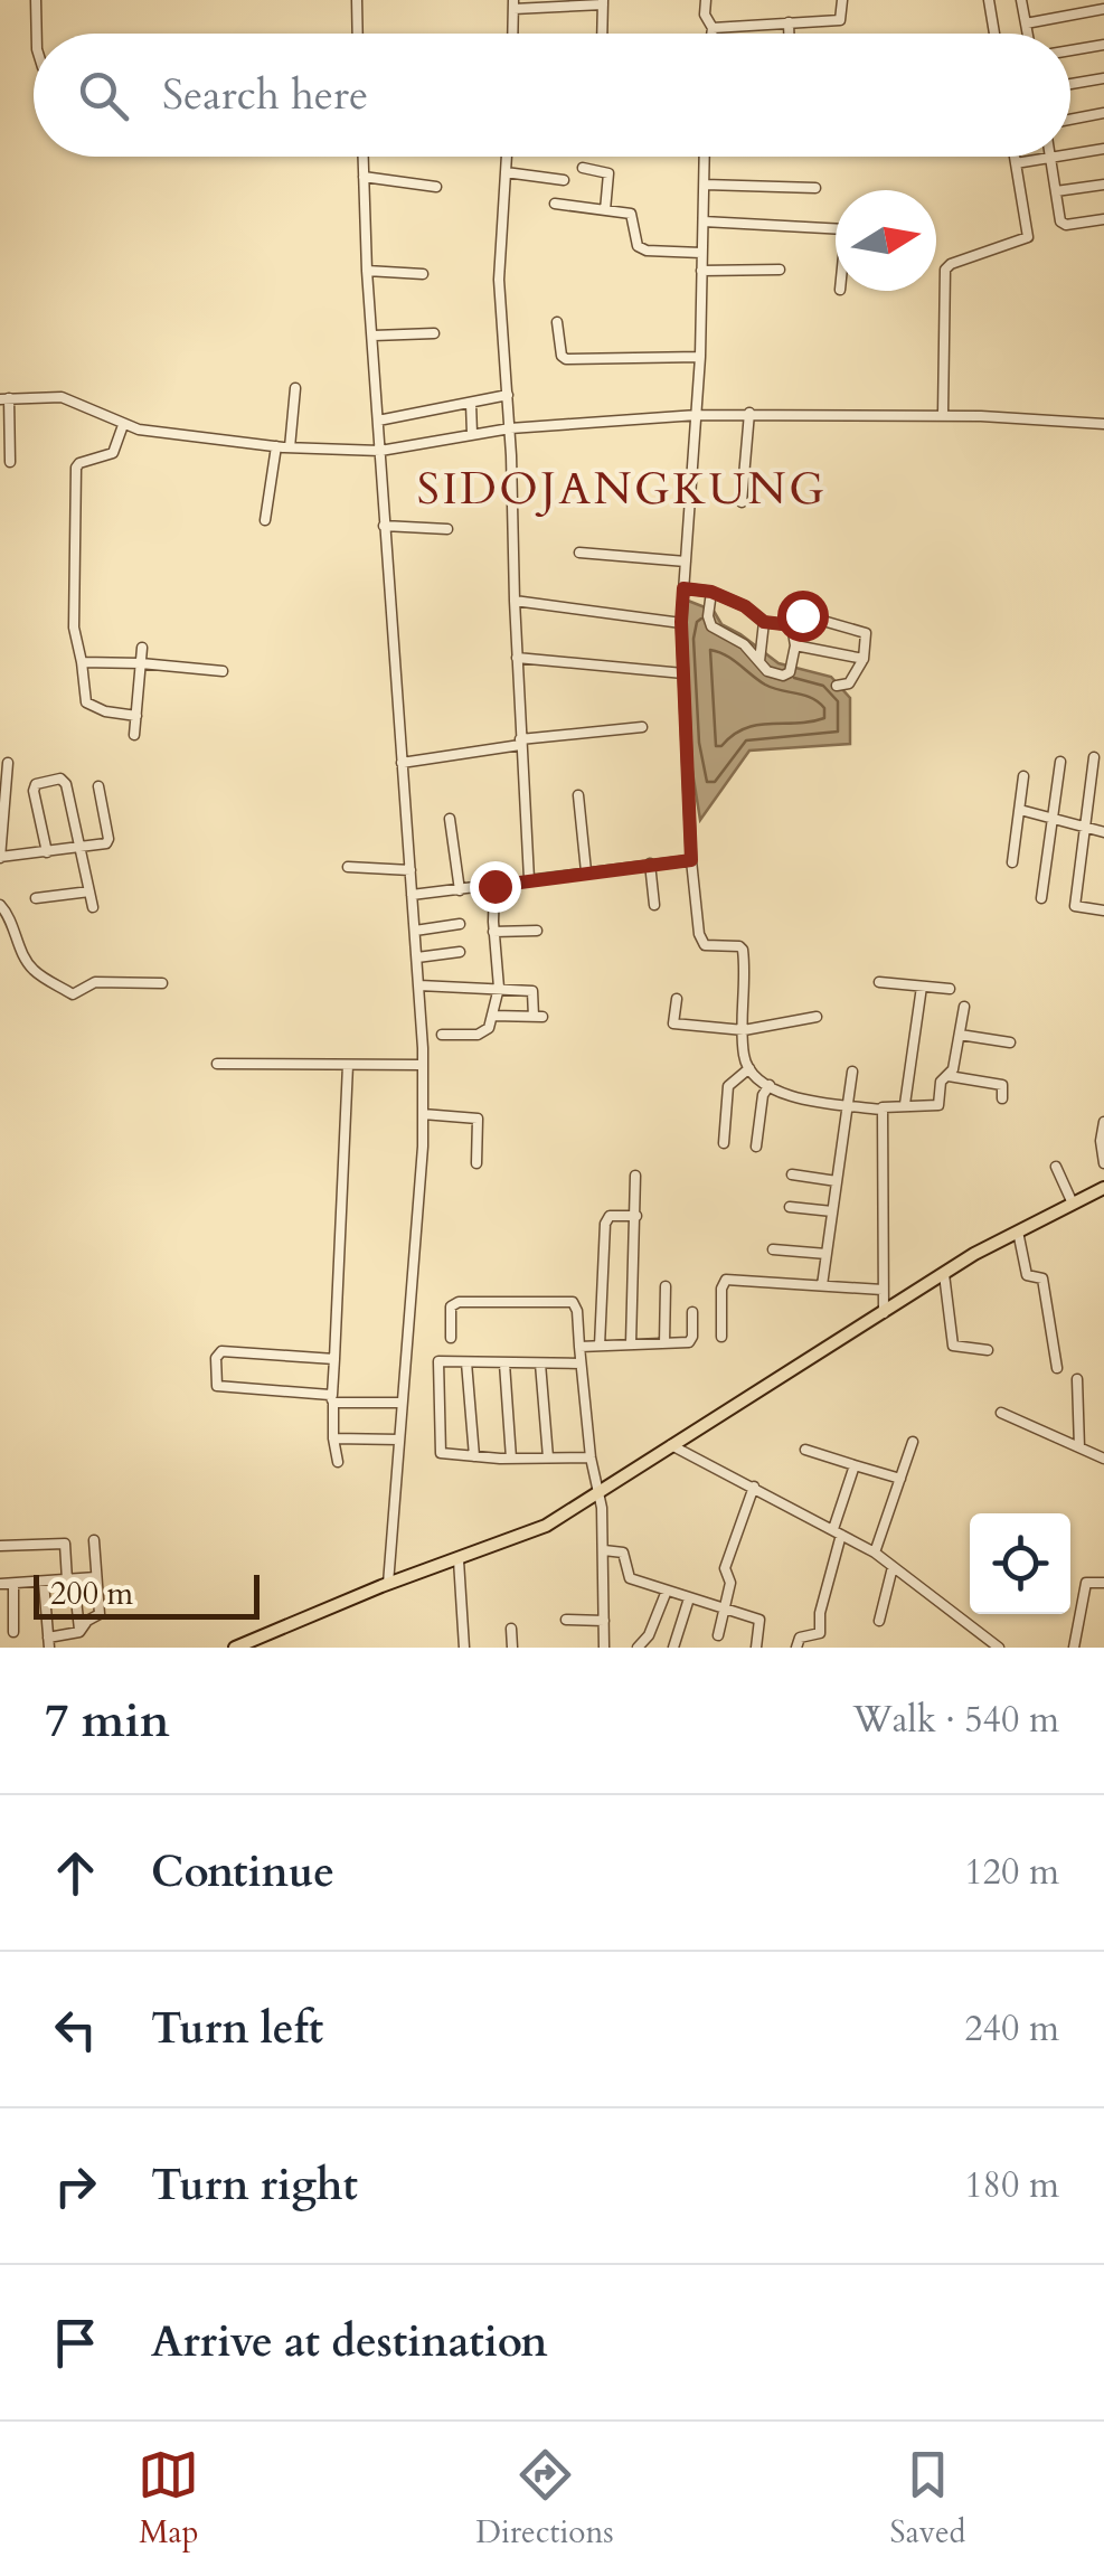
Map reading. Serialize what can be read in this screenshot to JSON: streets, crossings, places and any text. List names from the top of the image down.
{
  "districts": ["SIDOJANGKUNG"],
  "scale_bar": "200 m",
  "north": "right",
  "page": {
    "search": "Search here",
    "scale": "200 m",
    "heading": ["7 min", "Walk · 540 m"],
    "list": [
      ["Continue", "120 m"],
      ["Turn left", "240 m"],
      ["Turn right", "180 m"],
      "Arrive at destination"
    ],
    "nav": ["Map", "Directions", "Saved"]
  }
}
